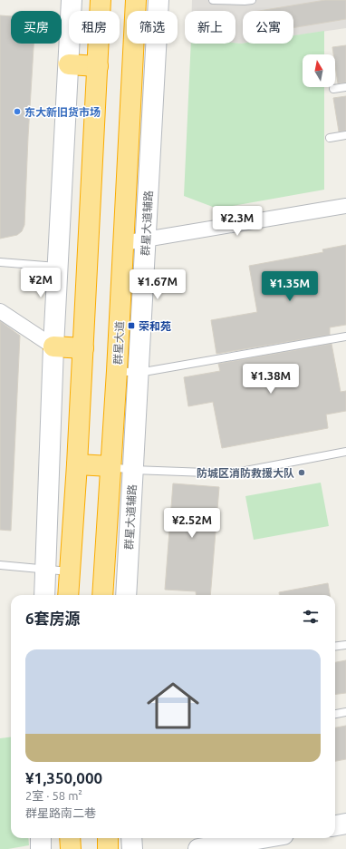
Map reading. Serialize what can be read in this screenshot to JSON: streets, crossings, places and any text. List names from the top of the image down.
{
  "streets": {
    "highway": ["群星大道"],
    "street": ["群星大道辅路"]
  },
  "places": {
    "other": ["东大新旧货市场", "防城区消防救援大队"],
    "transit": ["荣和苑"]
  },
  "north": "top",
  "page": {
    "chip": [
      "买房",
      "租房",
      "筛选",
      "新上",
      "公寓"
    ],
    "price": [
      "¥2.3M",
      "¥2M",
      "¥1.67M",
      "¥1.35M",
      "¥1.38M",
      "¥2.52M"
    ],
    "heading": "6套房源",
    "list": [
      {
        "name": "¥1,350,000",
        "note": "2室 · 58 m² · 群星路南二巷"
      }
    ]
  }
}
